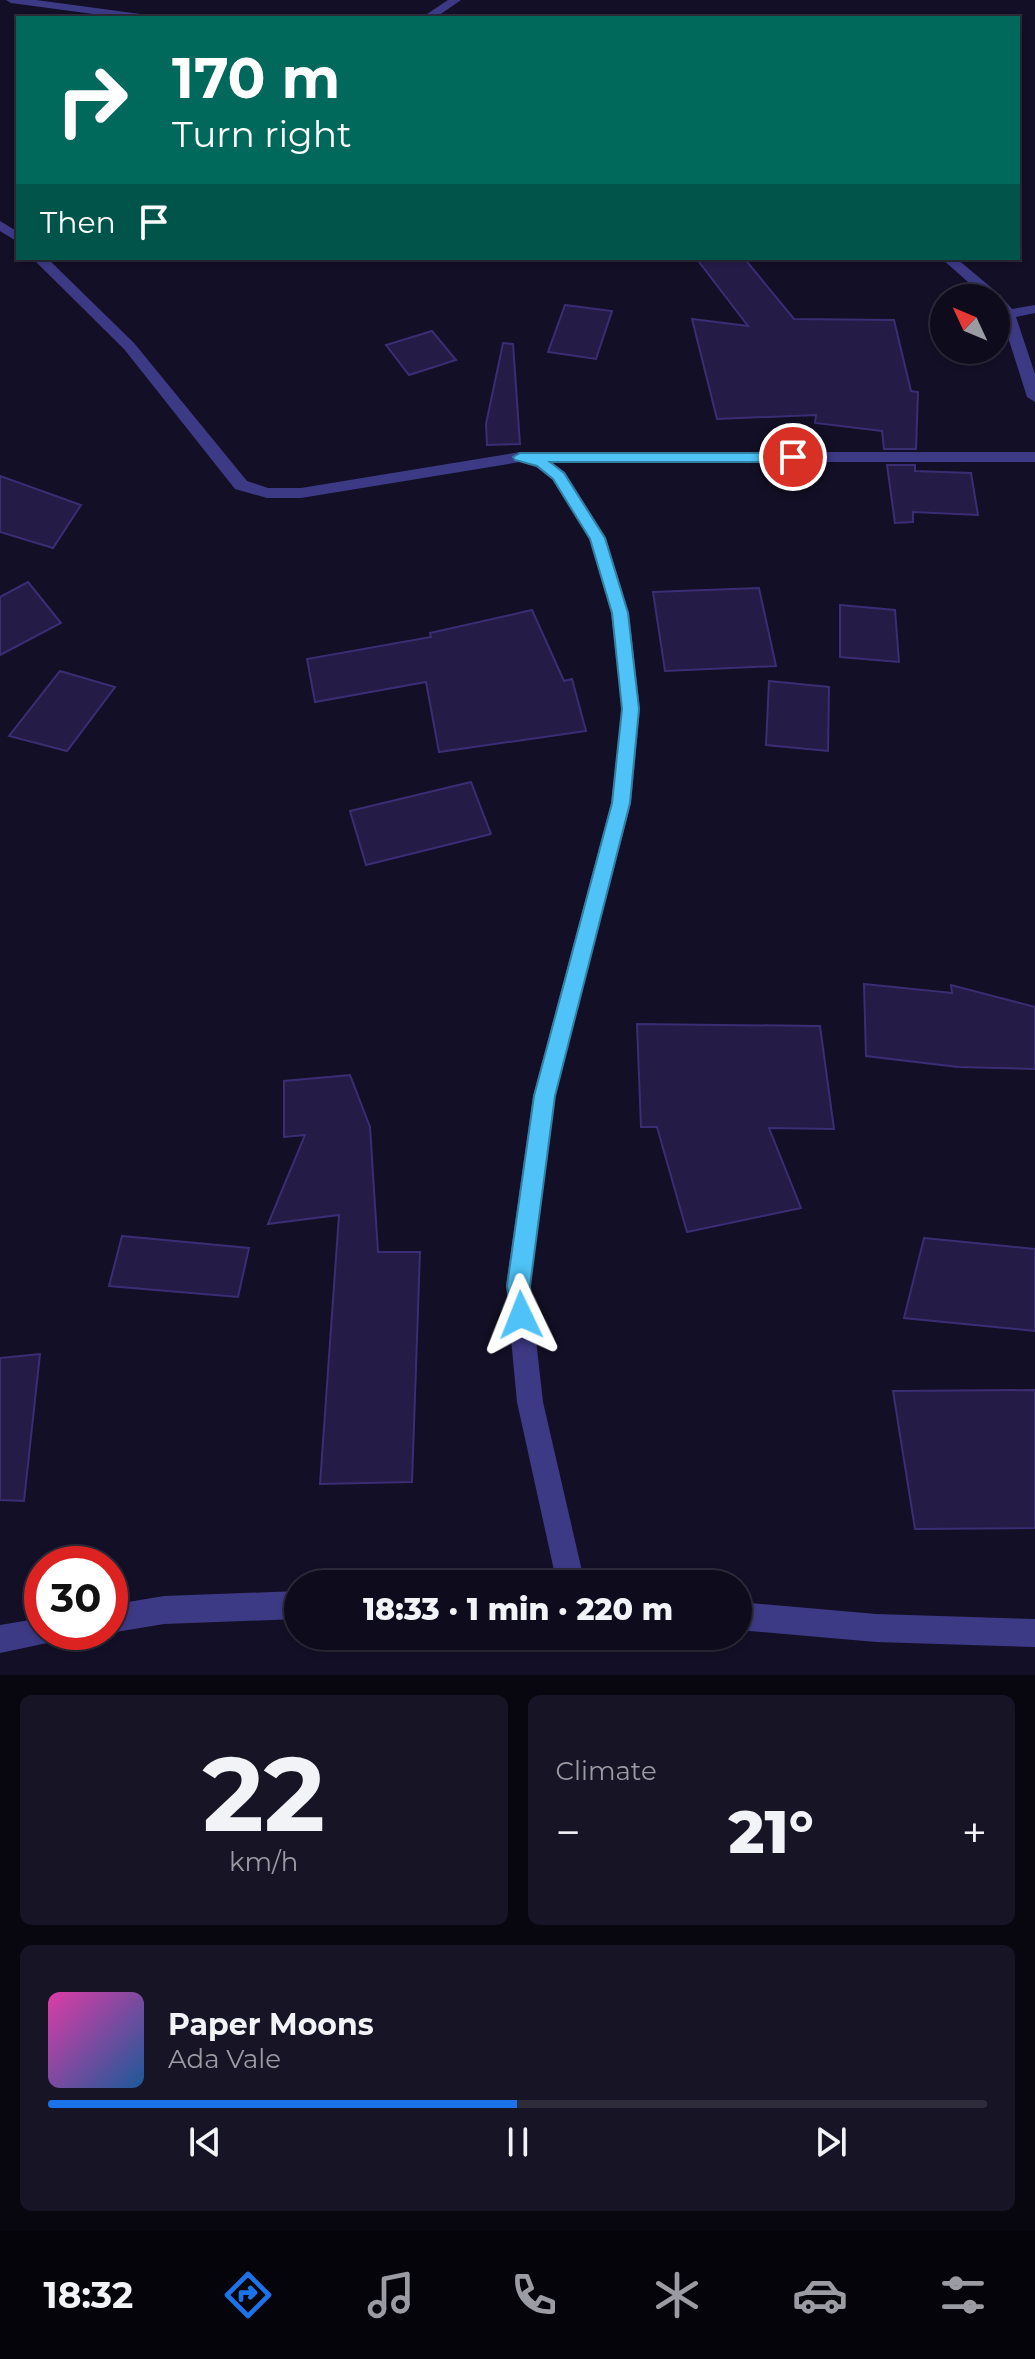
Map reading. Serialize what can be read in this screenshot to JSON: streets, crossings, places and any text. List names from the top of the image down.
{
  "north": "top left",
  "page": {
    "turn": ["170 m", "Turn right"],
    "then": "Then",
    "limit": "30",
    "trip": "18:33 · 1 min · 220 m",
    "tile": [
      ["22", "km/h"],
      "Climate"
    ],
    "heat": ["−", "21°", "+"],
    "song": ["Paper Moons", "Ada Vale"],
    "tabs": "18:32"
  }
}
